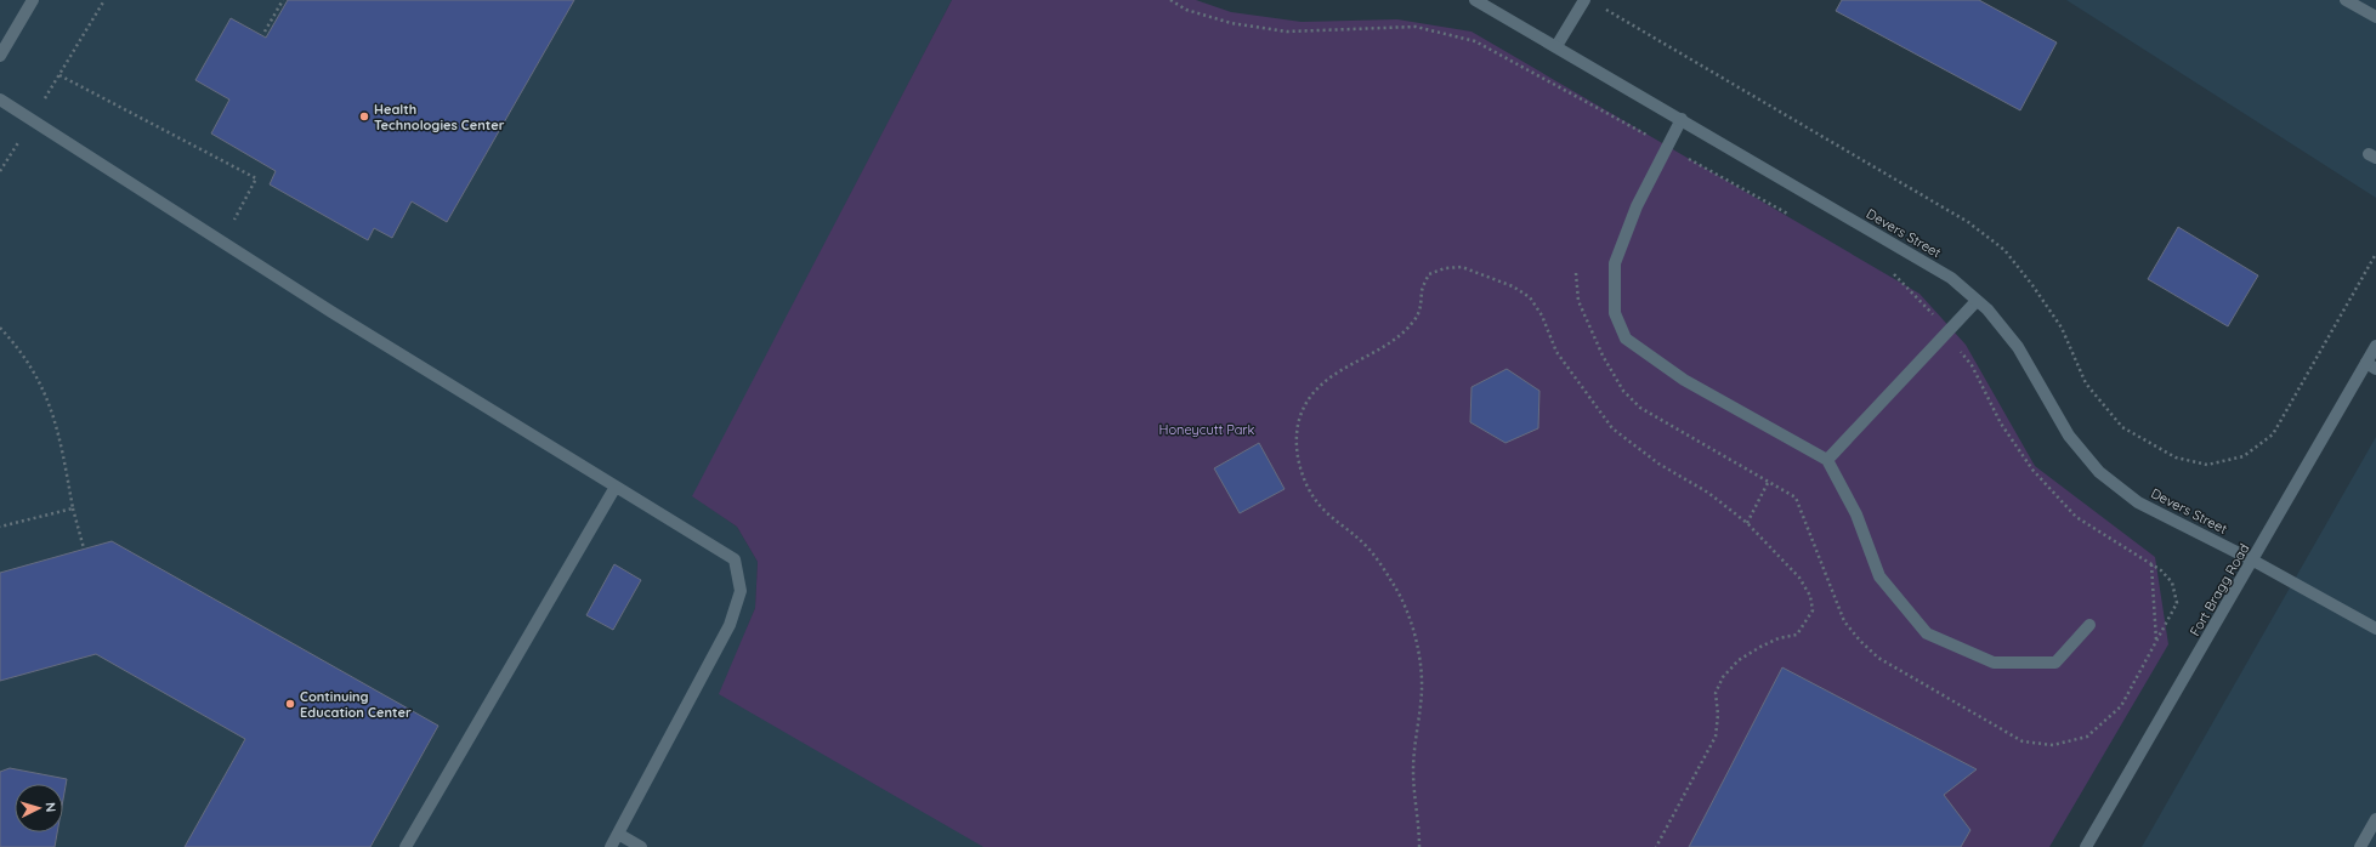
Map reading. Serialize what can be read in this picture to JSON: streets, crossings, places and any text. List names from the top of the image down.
{
  "streets": {
    "street": ["Devers Street", "Fort Bragg Road"]
  },
  "crossings": [
    ["Devers Street", "Fort Bragg Road"]
  ],
  "parks": ["Honeycutt Park"],
  "places": ["Health Technologies Center", "Continuing Education Center"],
  "north": "right"
}
